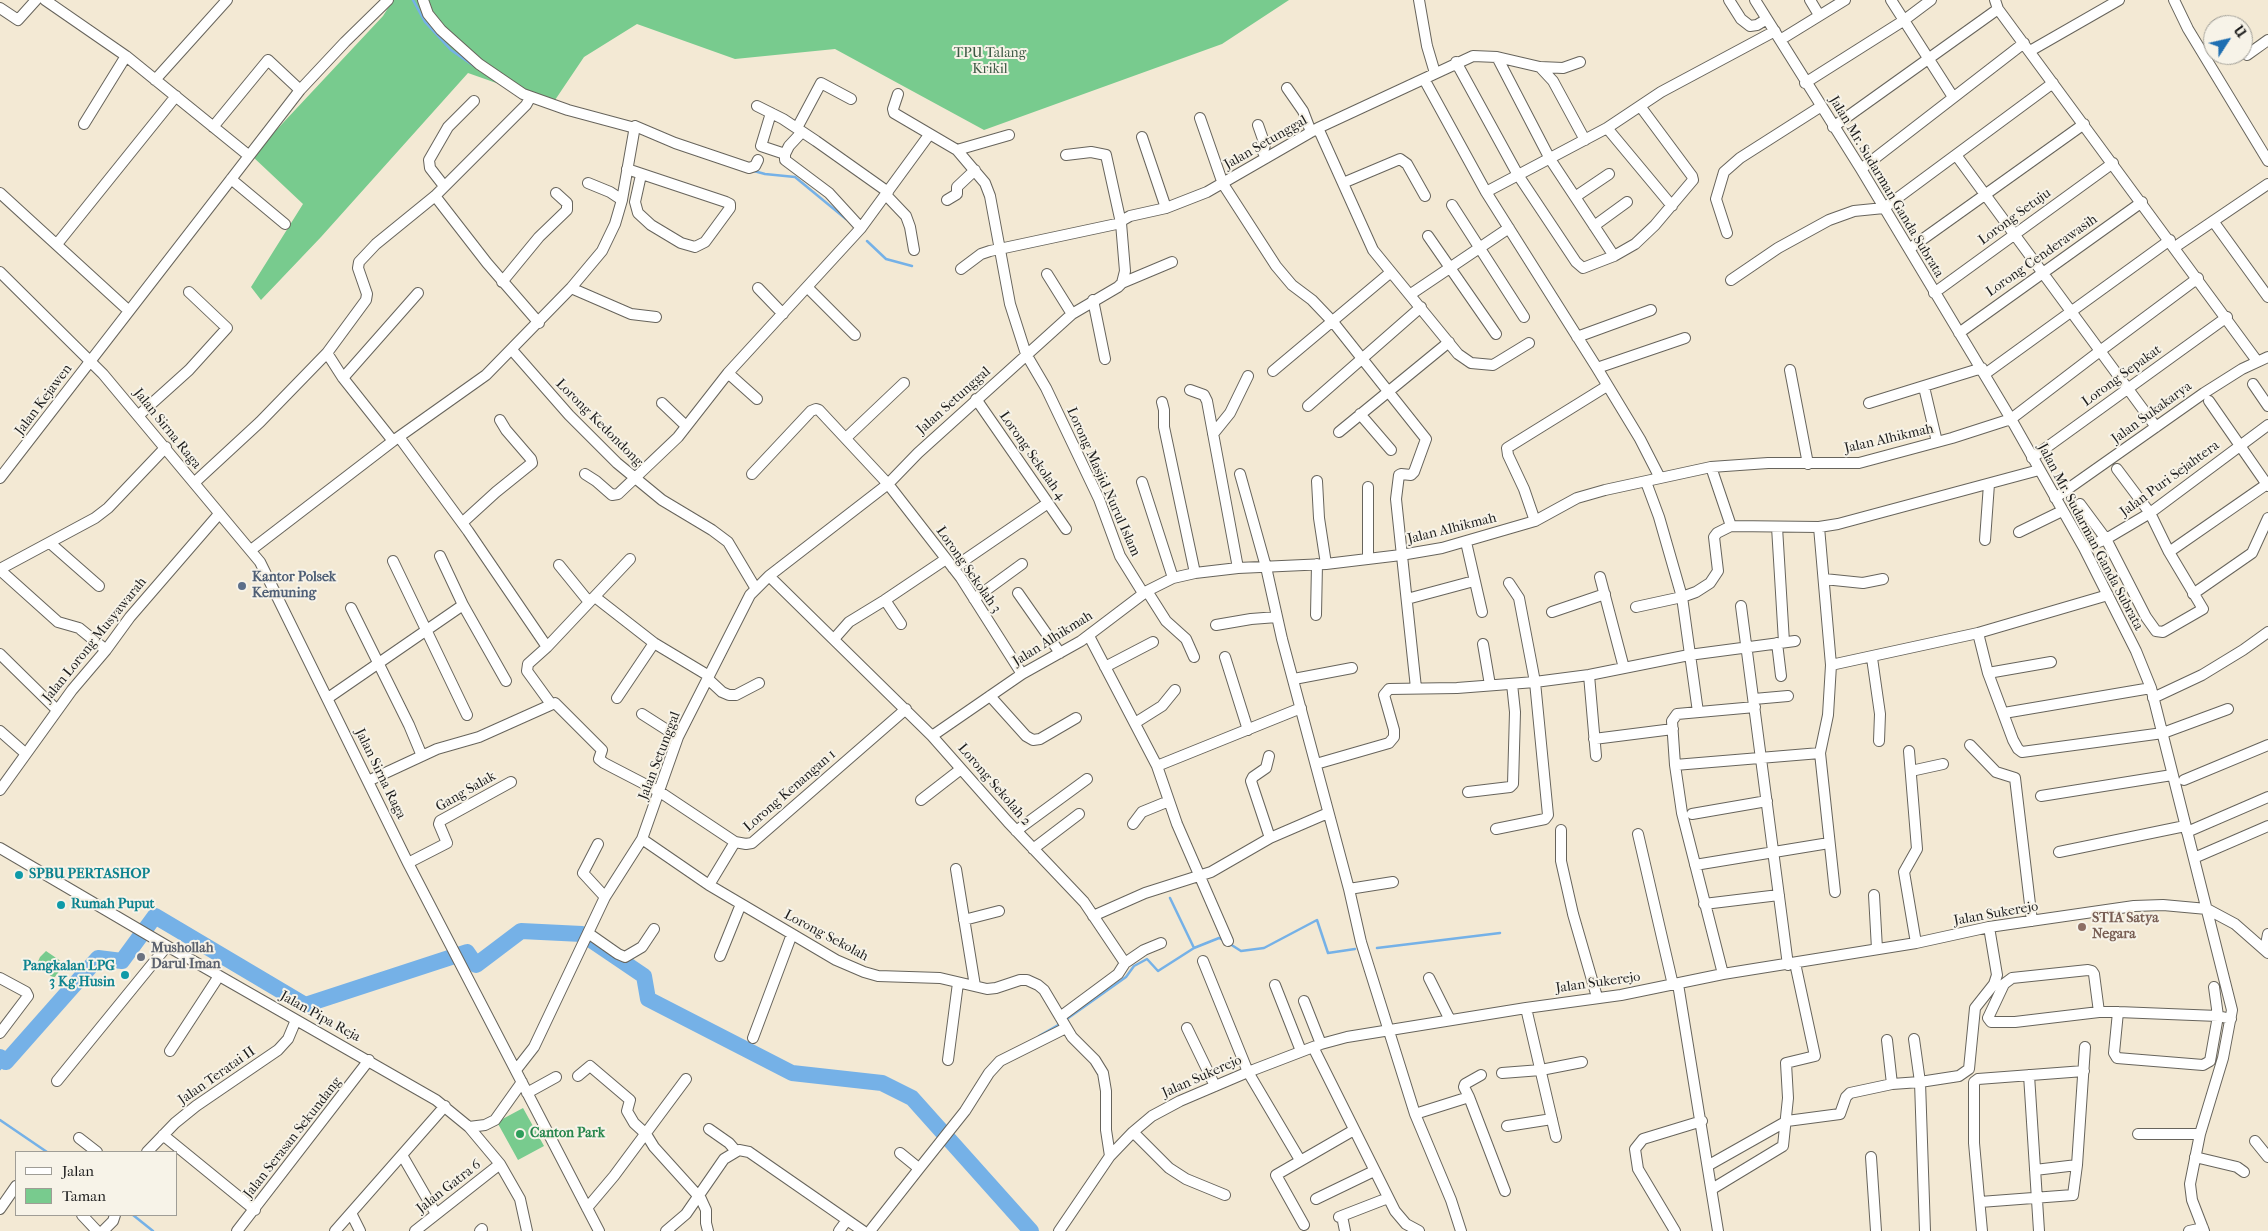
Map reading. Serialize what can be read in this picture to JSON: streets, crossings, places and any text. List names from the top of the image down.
{
  "streets": {
    "street": [
      "Jalan Setunggal",
      "Jalan Mr. Sudarman Ganda Subrata",
      "Lorong Setuju",
      "Lorong Cenderawasih",
      "Lorong Sepakat",
      "Jalan Kejawen",
      "Jalan Sukakarya",
      "Lorong Kedondong",
      "Jalan Sirna Raga",
      "Jalan Alhikmah",
      "Lorong Sekolah 4",
      "Jalan Puri Sejahtera",
      "Lorong Masjid Nurul Islam",
      "Lorong Sekolah 3",
      "Jalan Lorong Musyawarah",
      "Lorong Sekolah 2",
      "Lorong Kenangan 1",
      "Gang Salak",
      "Jalan Sukerejo",
      "Lorong Sekolah",
      "Jalan Pipa Reja",
      "Jalan Teratai II",
      "Jalan Serasan Sekundang",
      "Jalan Gatra 6"
    ]
  },
  "crossings": [
    ["Jalan Setunggal", "Lorong Kedondong"],
    ["Jalan Setunggal", "Jalan Sirna Raga"],
    ["Jalan Setunggal", "Lorong Sekolah 4"],
    ["Jalan Setunggal", "Lorong Masjid Nurul Islam"],
    ["Jalan Setunggal", "Lorong Sekolah 3"],
    ["Jalan Setunggal", "Lorong Sekolah 2"],
    ["Jalan Setunggal", "Lorong Kenangan 1"],
    ["Jalan Setunggal", "Lorong Sekolah"],
    ["Jalan Mr. Sudarman Ganda Subrata", "Lorong Setuju"],
    ["Jalan Mr. Sudarman Ganda Subrata", "Lorong Cenderawasih"],
    ["Jalan Mr. Sudarman Ganda Subrata", "Lorong Sepakat"],
    ["Jalan Mr. Sudarman Ganda Subrata", "Jalan Sukakarya"],
    ["Jalan Mr. Sudarman Ganda Subrata", "Jalan Alhikmah"],
    ["Jalan Mr. Sudarman Ganda Subrata", "Jalan Puri Sejahtera"],
    ["Jalan Mr. Sudarman Ganda Subrata", "Jalan Sukerejo"],
    ["Jalan Kejawen", "Jalan Sirna Raga"],
    ["Jalan Sirna Raga", "Jalan Lorong Musyawarah"],
    ["Jalan Sirna Raga", "Gang Salak"],
    ["Jalan Alhikmah", "Lorong Masjid Nurul Islam"],
    ["Jalan Alhikmah", "Lorong Sekolah 3"],
    ["Jalan Alhikmah", "Lorong Sekolah 2"],
    ["Lorong Sekolah 2", "Lorong Kenangan 1"],
    ["Jalan Sukerejo", "Lorong Sekolah"],
    ["Jalan Pipa Reja", "Jalan Teratai II"],
    ["Jalan Pipa Reja", "Jalan Serasan Sekundang"],
    ["Jalan Pipa Reja", "Jalan Gatra 6"]
  ],
  "parks": ["TPU Talang Krikil"],
  "places": [
    "Kantor Polsek Kemuning",
    "SPBU PERTASHOP",
    "Rumah Puput",
    "STIA Satya Negara",
    "Mushollah Darul Iman",
    "Pangkalan LPG 3 Kg Husin",
    "Canton Park"
  ],
  "legend": ["Jalan", "Taman"],
  "north": "top right"
}
